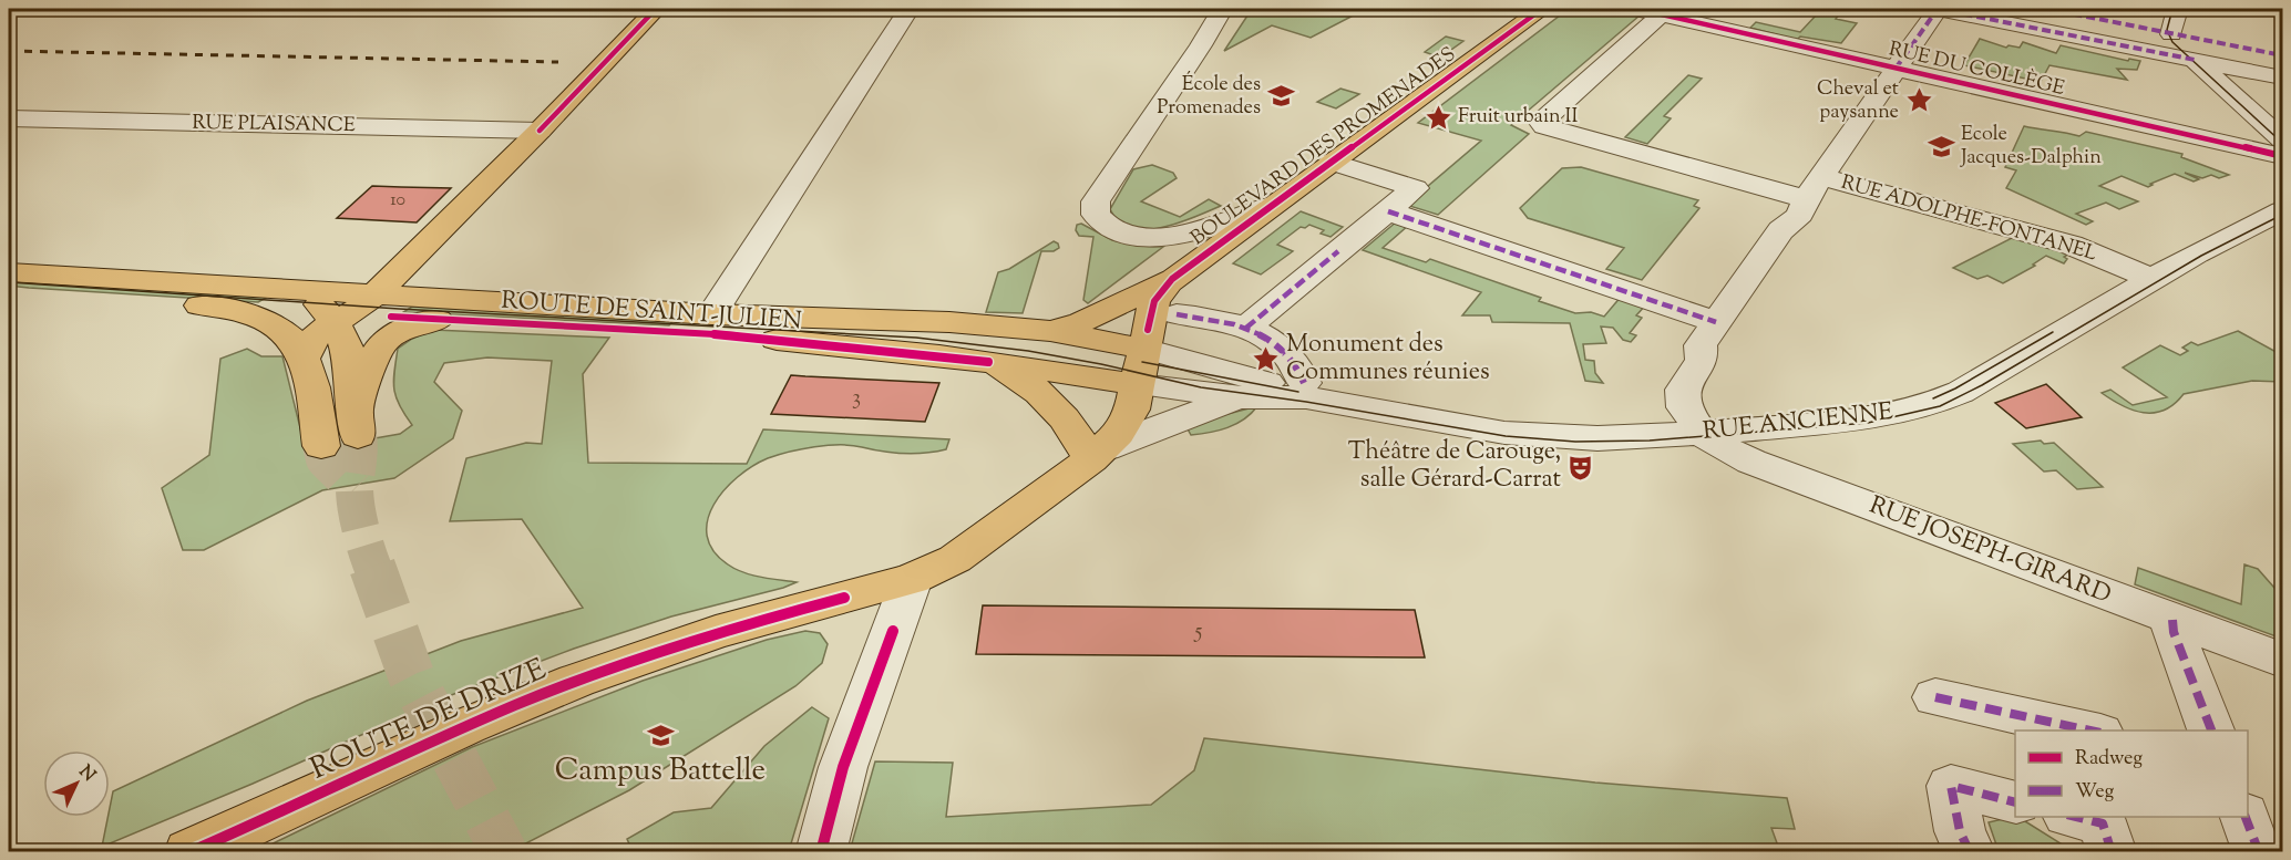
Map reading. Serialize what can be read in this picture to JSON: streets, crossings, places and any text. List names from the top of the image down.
{
  "streets": {
    "main road": ["BOULEVARD DES PROMENADES", "ROUTE DE SAINT-JULIEN", "ROUTE DE DRIZE"],
    "street": [
      "RUE DU COLLÈGE",
      "RUE PLAISANCE",
      "RUE ADOLPHE-FONTANEL",
      "RUE ANCIENNE",
      "RUE JOSEPH-GIRARD"
    ]
  },
  "crossings": [
    ["RUE DU COLLÈGE", "RUE ADOLPHE-FONTANEL"],
    ["BOULEVARD DES PROMENADES", "ROUTE DE SAINT-JULIEN"],
    ["BOULEVARD DES PROMENADES", "ROUTE DE DRIZE"],
    ["RUE ADOLPHE-FONTANEL", "RUE ANCIENNE"],
    ["ROUTE DE SAINT-JULIEN", "ROUTE DE DRIZE"],
    ["RUE ANCIENNE", "RUE JOSEPH-GIRARD"]
  ],
  "places": {
    "school or university": ["École des Promenades", "Ecole Jacques-Dalphin", "Campus Battelle"],
    "place": ["Cheval et paysanne", "Fruit urbain II", "Monument des Communes réunies"],
    "theatre": ["Théâtre de Carouge, salle Gérard-Carrat"]
  },
  "house_numbers": ["10", "3", "5"],
  "legend": ["Radweg", "Weg"],
  "north": "top right"
}
